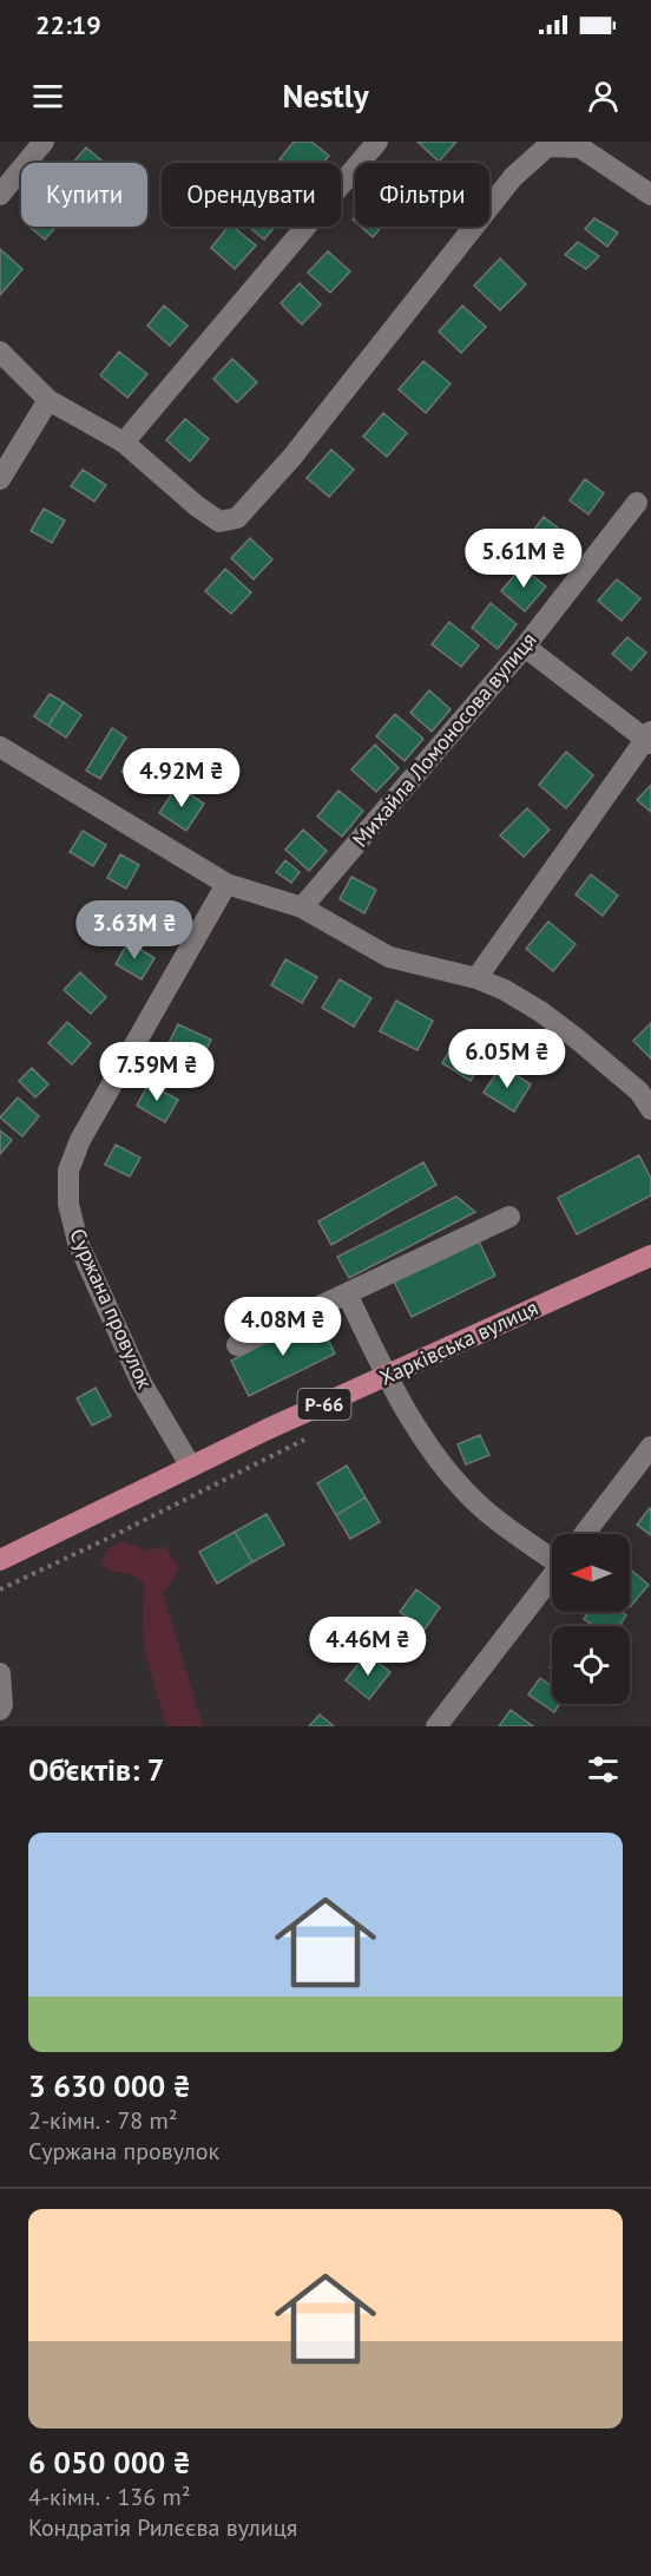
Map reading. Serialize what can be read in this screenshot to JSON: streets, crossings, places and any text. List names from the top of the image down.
{
  "streets": {
    "main road": ["Харківська вулиця", "Р-66"],
    "street": ["Михайла Ломоносова вулиця", "Суржана провулок"]
  },
  "crossings": [
    ["Суржана провулок", "Харківська вулиця"]
  ],
  "north": "left",
  "page": {
    "status": "22:19",
    "header": "Nestly",
    "chip": ["Купити", "Орендувати", "Фільтри"],
    "price": [
      "5.61M ₴",
      "4.92M ₴",
      "3.63M ₴",
      "6.05M ₴",
      "7.59M ₴",
      "4.08M ₴",
      "4.46M ₴"
    ],
    "heading": "Об’єктів: 7",
    "list": [
      {
        "name": "3 630 000 ₴",
        "note": "2-кімн. · 78 m² · Суржана провулок"
      },
      {
        "name": "6 050 000 ₴",
        "note": "4-кімн. · 136 m² · Кондратія Рилєєва вулиця"
      }
    ]
  }
}
